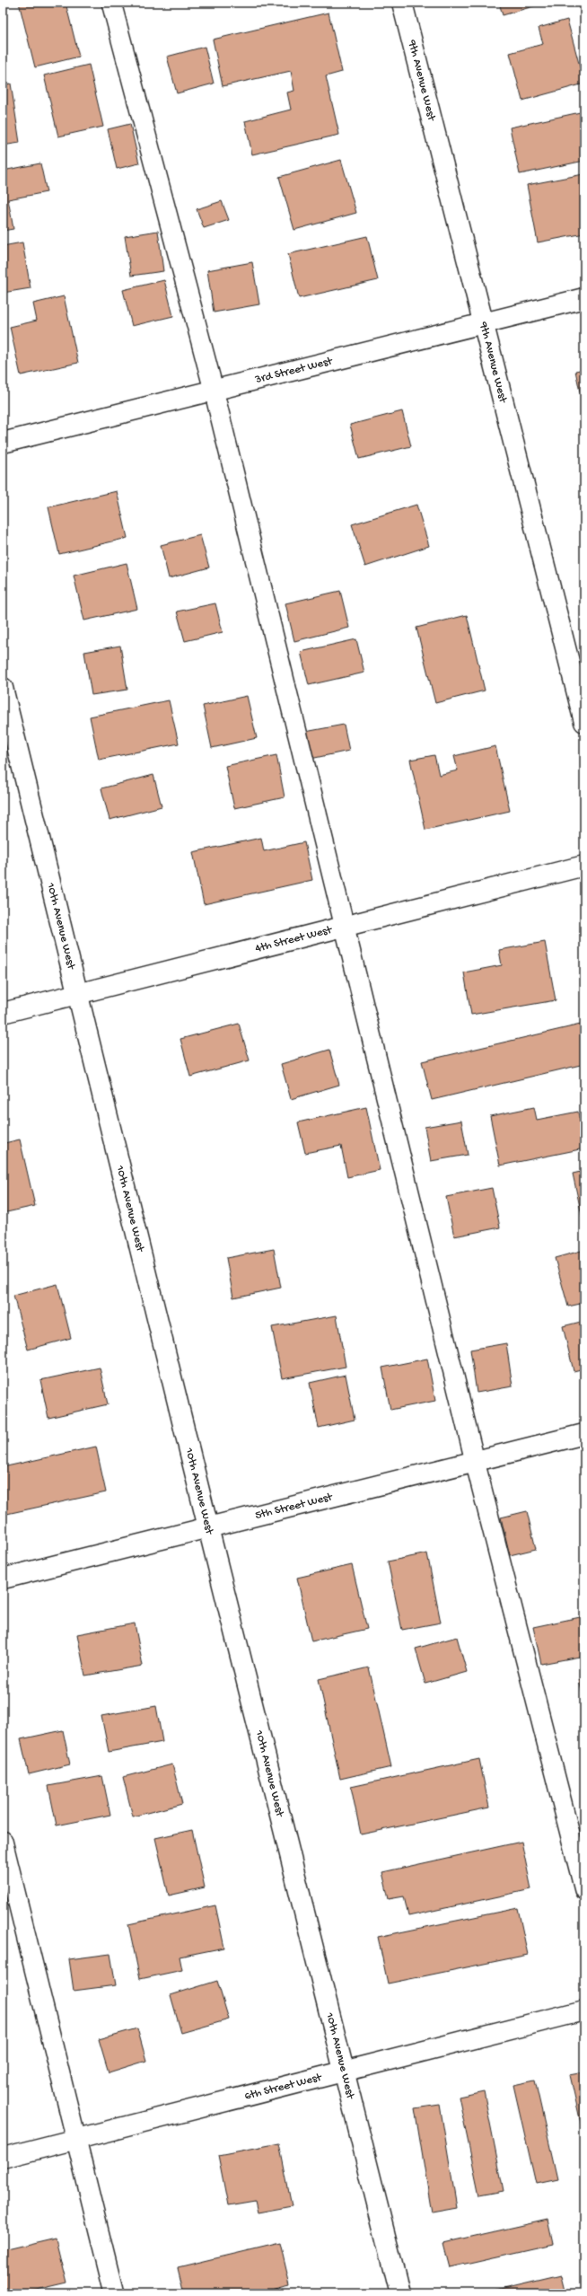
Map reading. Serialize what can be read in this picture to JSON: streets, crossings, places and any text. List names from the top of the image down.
{
  "streets": {
    "street": [
      "9th Avenue West",
      "3rd Street West",
      "10th Avenue West",
      "4th Street West",
      "5th Street West",
      "6th Street West"
    ]
  },
  "crossings": [
    ["9th Avenue West", "3rd Street West"],
    ["10th Avenue West", "4th Street West"],
    ["10th Avenue West", "5th Street West"],
    ["10th Avenue West", "6th Street West"]
  ]
}
